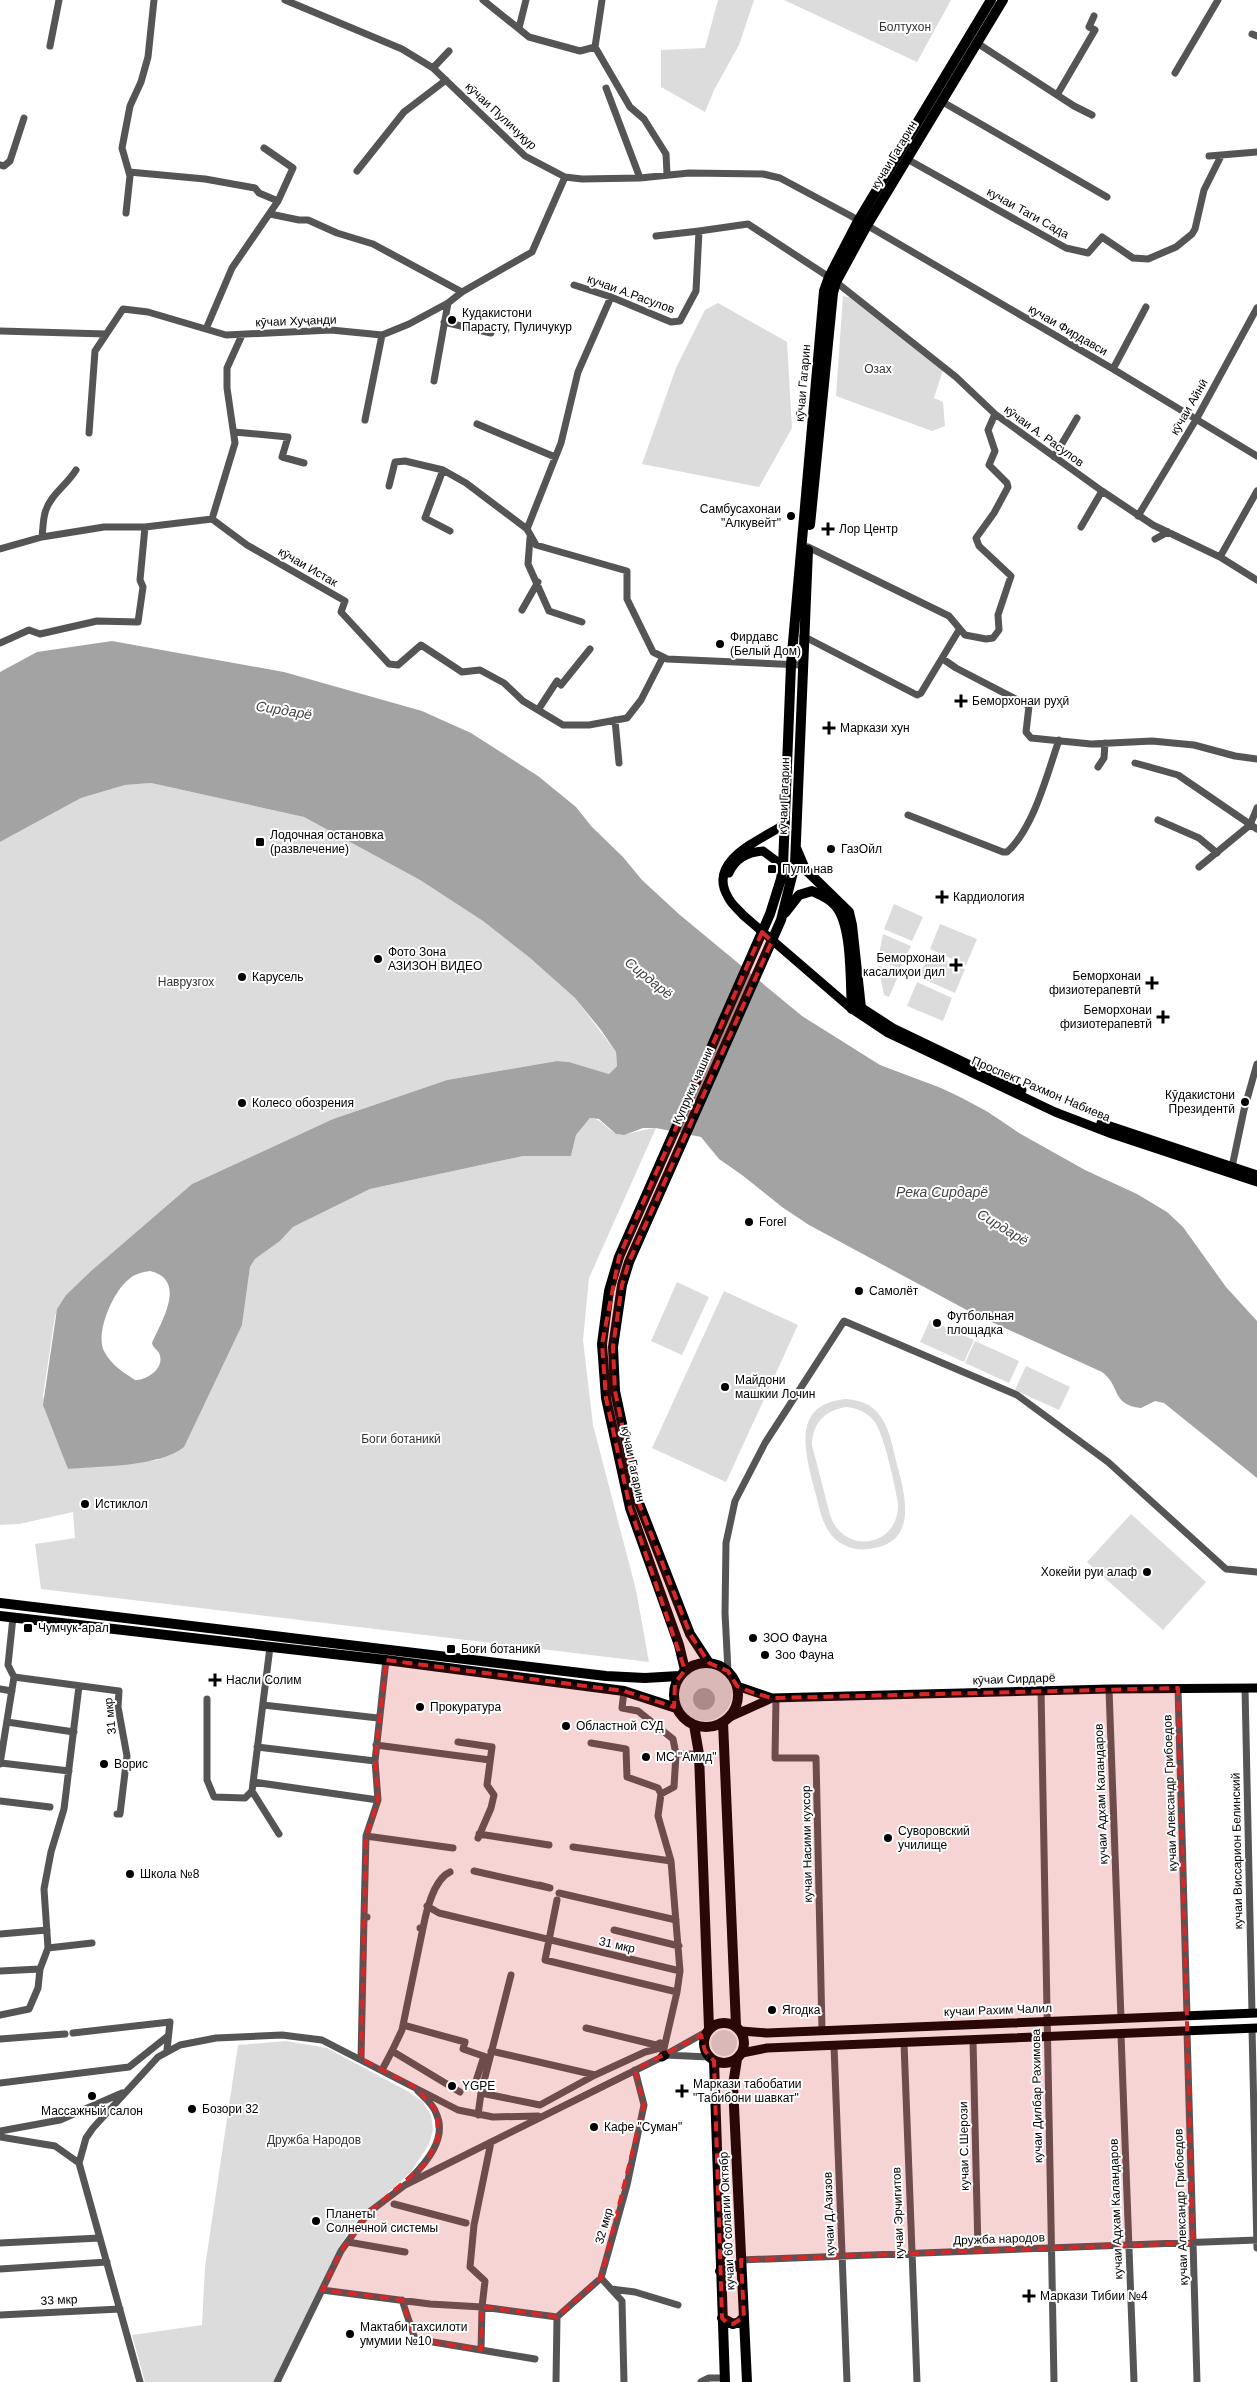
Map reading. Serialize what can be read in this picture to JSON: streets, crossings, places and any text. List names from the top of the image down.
{
  "streets": {
    "highway": [
      "кучаи Гагарин",
      "кӯчаи Гагарин",
      "Купруки чашни",
      "кучаи 60 солагии Октябр"
    ],
    "main road": ["Проспект Рахмон Набиева", "кӯчаи Сирдарё", "кучаи Рахим Чалил"],
    "street": [
      "кӯчаи Пуличуқур",
      "кучаи Таги Сада",
      "кучаи А.Расулов",
      "кӯчаи Хуҷанди",
      "кучаи Фирдавси",
      "кӯчаи Айнӣ",
      "кӯчаи А. Расулов",
      "кӯчаи Истак",
      "31 мкр",
      "кучаи Александр Грибоедов",
      "кучаи Адхам Каландаров",
      "кучаи Насими кухсор",
      "кучаи Виссарион Белинский",
      "кучаи Дилбар Рахимова",
      "кучаи С.Шерози",
      "кучаи Эрчигитов",
      "кучаи Д.Азизов",
      "32 мкр",
      "Дружба народов",
      "33 мкр"
    ]
  },
  "crossings": [
    ["кӯчаи Пуличуқур", "кучаи Гагарин"],
    ["кӯчаи Пуличуқур", "кӯчаи Хуҷанди"],
    ["кӯчаи Пуличуқур", "кучаи Фирдавси"],
    ["кӯчаи Пуличуқур", "кӯчаи Гагарин"],
    ["кучаи Гагарин", "кучаи Таги Сада"],
    ["кучаи Гагарин", "кучаи Фирдавси"],
    ["кучаи Гагарин", "кӯчаи Гагарин"],
    ["кучаи Фирдавси", "кӯчаи Гагарин"],
    ["кучаи Фирдавси", "кӯчаи Айнӣ"],
    ["кӯчаи Гагарин", "кӯчаи А. Расулов"],
    ["кӯчаи Гагарин", "Купруки чашни"],
    ["кӯчаи Айнӣ", "кӯчаи А. Расулов"],
    ["кӯчаи Сирдарё", "кучаи Александр Грибоедов"],
    ["кӯчаи Сирдарё", "кучаи Адхам Каландаров"],
    ["кӯчаи Сирдарё", "кучаи Насими кухсор"],
    ["кӯчаи Сирдарё", "кучаи Виссарион Белинский"],
    ["кӯчаи Сирдарё", "кучаи Дилбар Рахимова"],
    ["кучаи Александр Грибоедов", "кучаи Рахим Чалил"],
    ["кучаи Александр Грибоедов", "Дружба народов"],
    ["кучаи Адхам Каландаров", "кучаи Рахим Чалил"],
    ["кучаи Адхам Каландаров", "Дружба народов"],
    ["кучаи Насими кухсор", "кучаи Рахим Чалил"],
    ["кучаи Виссарион Белинский", "кучаи Рахим Чалил"],
    ["кучаи Рахим Чалил", "кучаи Дилбар Рахимова"],
    ["кучаи Рахим Чалил", "кучаи 60 солагии Октябр"],
    ["кучаи Дилбар Рахимова", "Дружба народов"],
    ["кучаи С.Шерози", "Дружба народов"],
    ["кучаи Эрчигитов", "Дружба народов"],
    ["кучаи Д.Азизов", "Дружба народов"],
    ["кучаи 60 солагии Октябр", "Дружба народов"]
  ],
  "water": ["Сирдарё", "Река Сирдарё"],
  "parks": [
    "Болтухон",
    "Озах",
    "Наврузгох",
    "Боги ботаникй",
    "Дружба Народов"
  ],
  "places": {
    "other": [
      "Кудакистони Парасту, Пуличукур",
      "Самбусахонаи \"Алкувейт\"",
      "Фирдавс (Белый Дом)",
      "ГазОйл",
      "Фото Зона АЗИЗОН ВИДЕО",
      "Карусель",
      "Кӯдакистони Президентӣ",
      "Колесо обозрения",
      "Forel",
      "Самолёт",
      "Футбольная площадка",
      "Майдони машкии Лочин",
      "Истиклол",
      "Хокейи руи алаф",
      "ЗОО Фауна",
      "Зоо Фауна",
      "Прокуратура",
      "Областной СУД",
      "МС \"Амид\"",
      "Ворис",
      "Суворовский училище",
      "Школа №8",
      "Ягодка",
      "YGPE",
      "Массажный салон",
      "Бозори 32",
      "Кафе \"Суман\"",
      "Планеты Солнечной системы",
      "Мактаби тахсилоти умумии №10"
    ],
    "health": [
      "Лор Центр",
      "Беморхонаи руҳӣ",
      "Маркази хун",
      "Кардиология",
      "Беморхонаи касалиҳои дил",
      "Беморхонаи физиотерапевтӣ",
      "Беморхонаи физиотерапевтй",
      "Насли Солим",
      "Маркази табобатии \"Табибони шавкат\"",
      "Маркази Тибии №4"
    ],
    "transit": [
      "Лодочная остановка (развлечение)",
      "Пули нав",
      "Чумчук-арал",
      "Боғи ботаникӣ"
    ]
  }
}
